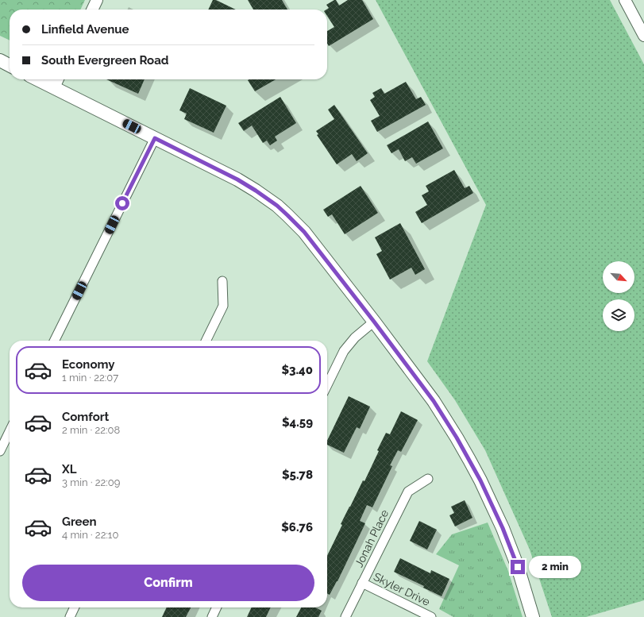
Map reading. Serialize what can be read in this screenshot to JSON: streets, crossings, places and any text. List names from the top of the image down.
{
  "streets": {
    "street": ["Jonah Place", "Skyler Drive"]
  },
  "crossings": [
    ["Jonah Place", "Skyler Drive"]
  ],
  "north": "bottom right",
  "page": {
    "banner": ["Linfield Avenue", "South Evergreen Road"],
    "list": [
      {
        "name": "Economy",
        "note": "1 min · 22:07",
        "value": "$3.40"
      },
      {
        "name": "Comfort",
        "note": "2 min · 22:08",
        "value": "$4.59"
      },
      {
        "name": "XL",
        "note": "3 min · 22:09",
        "value": "$5.78"
      },
      {
        "name": "Green",
        "note": "4 min · 22:10",
        "value": "$6.76"
      }
    ],
    "bubble": "2 min",
    "buttons": "Confirm"
  }
}
